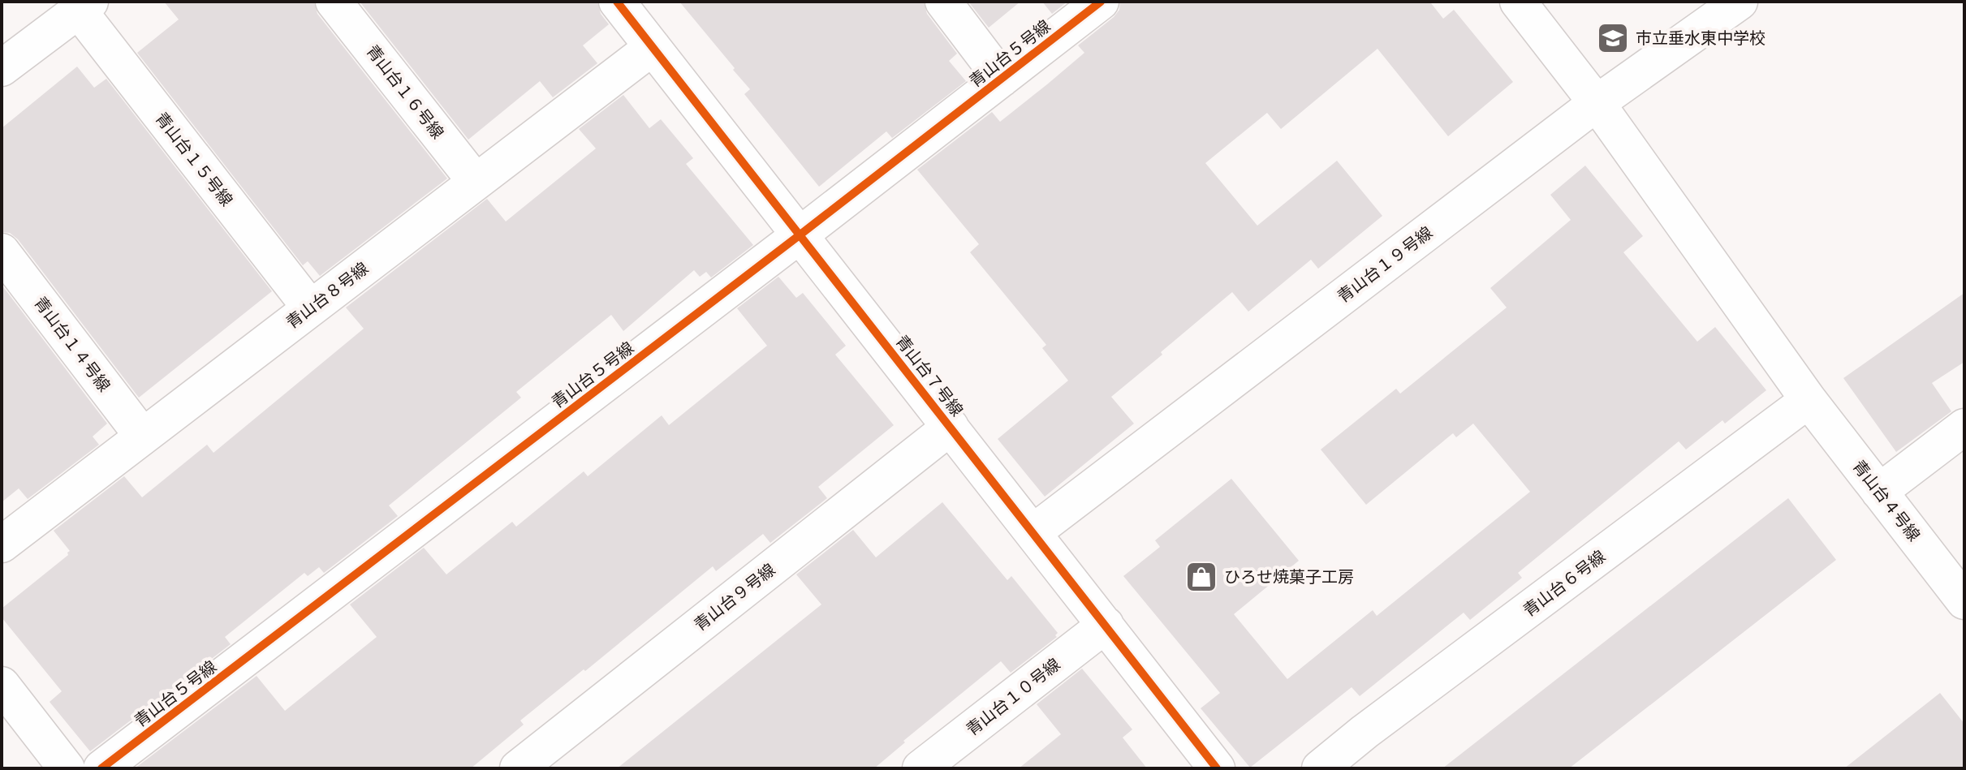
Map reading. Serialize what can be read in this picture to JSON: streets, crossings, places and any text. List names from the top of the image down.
{
  "streets": {
    "street": [
      "青山台５号線",
      "青山台１６号線",
      "青山台１５号線",
      "青山台１９号線",
      "青山台８号線",
      "青山台１４号線",
      "青山台７号線",
      "青山台４号線",
      "青山台６号線",
      "青山台９号線",
      "青山台１０号線"
    ]
  },
  "crossings": [
    ["青山台５号線", "青山台７号線"],
    ["青山台１６号線", "青山台８号線"],
    ["青山台１５号線", "青山台８号線"],
    ["青山台１９号線", "青山台７号線"],
    ["青山台１９号線", "青山台４号線"],
    ["青山台８号線", "青山台１４号線"],
    ["青山台８号線", "青山台７号線"],
    ["青山台７号線", "青山台９号線"],
    ["青山台７号線", "青山台１０号線"],
    ["青山台４号線", "青山台６号線"]
  ],
  "places": {
    "school or university": ["市立垂水東中学校"],
    "shop": ["ひろせ焼菓子工房"]
  }
}
